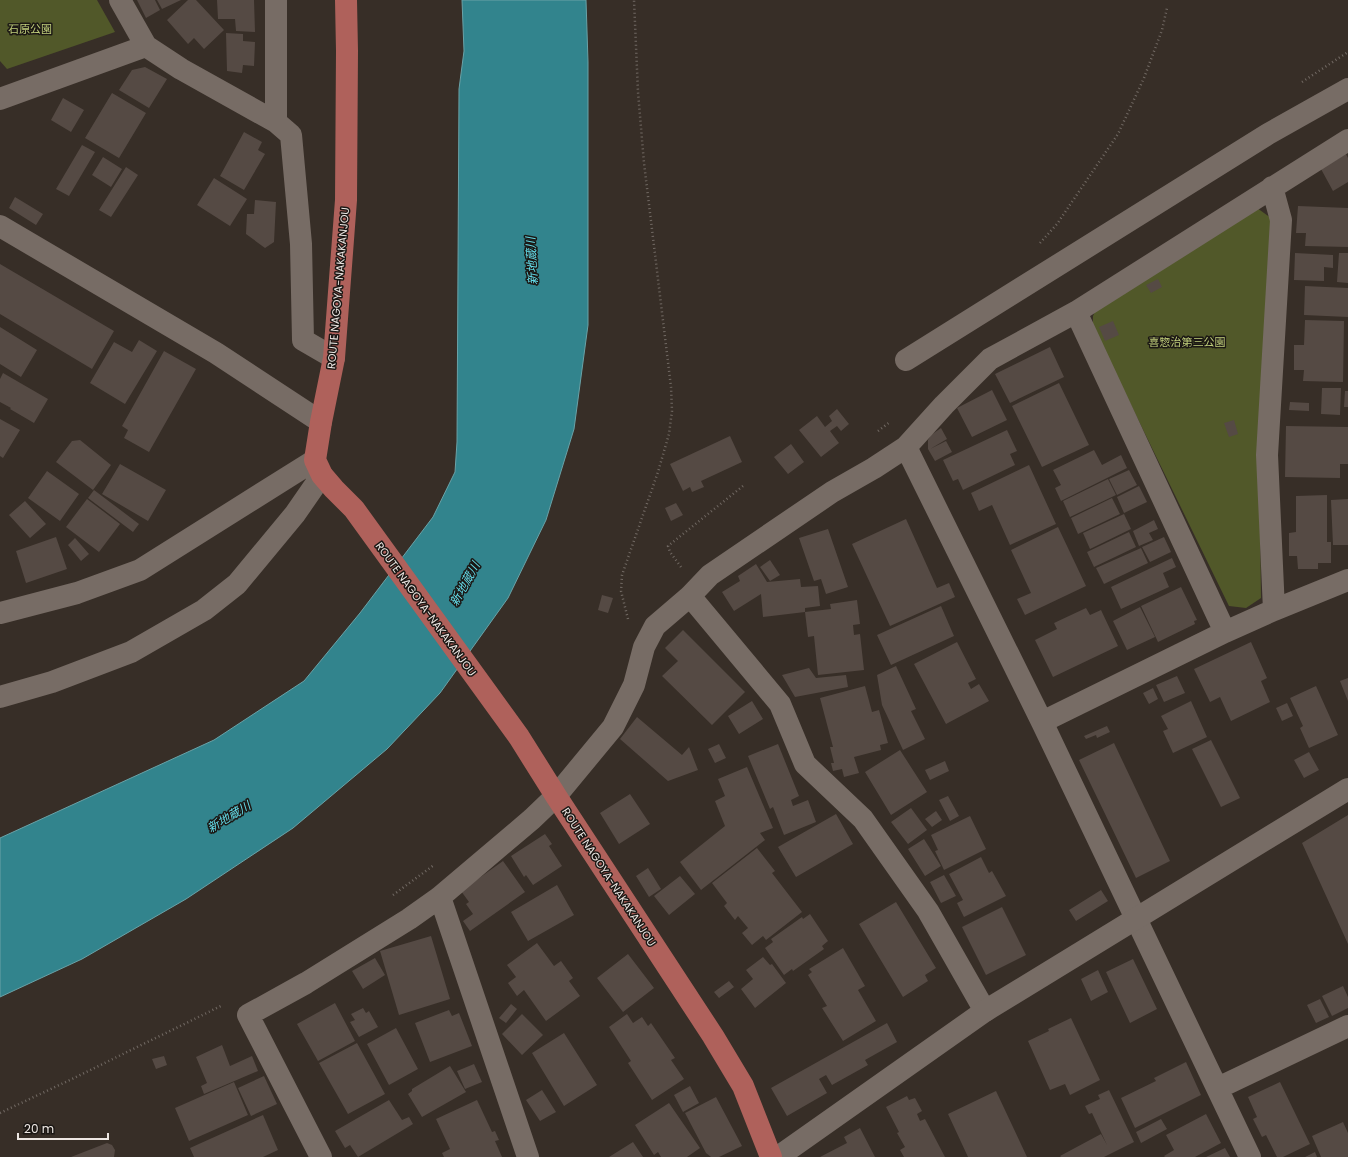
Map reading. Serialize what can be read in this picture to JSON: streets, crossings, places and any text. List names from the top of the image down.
{
  "streets": {
    "main road": ["ROUTE NAGOYA-NAKAKANJOU"]
  },
  "water": ["新地蔵川"],
  "parks": ["石原公園", "喜惣治第三公園"],
  "scale_bar": "20 m"
}
